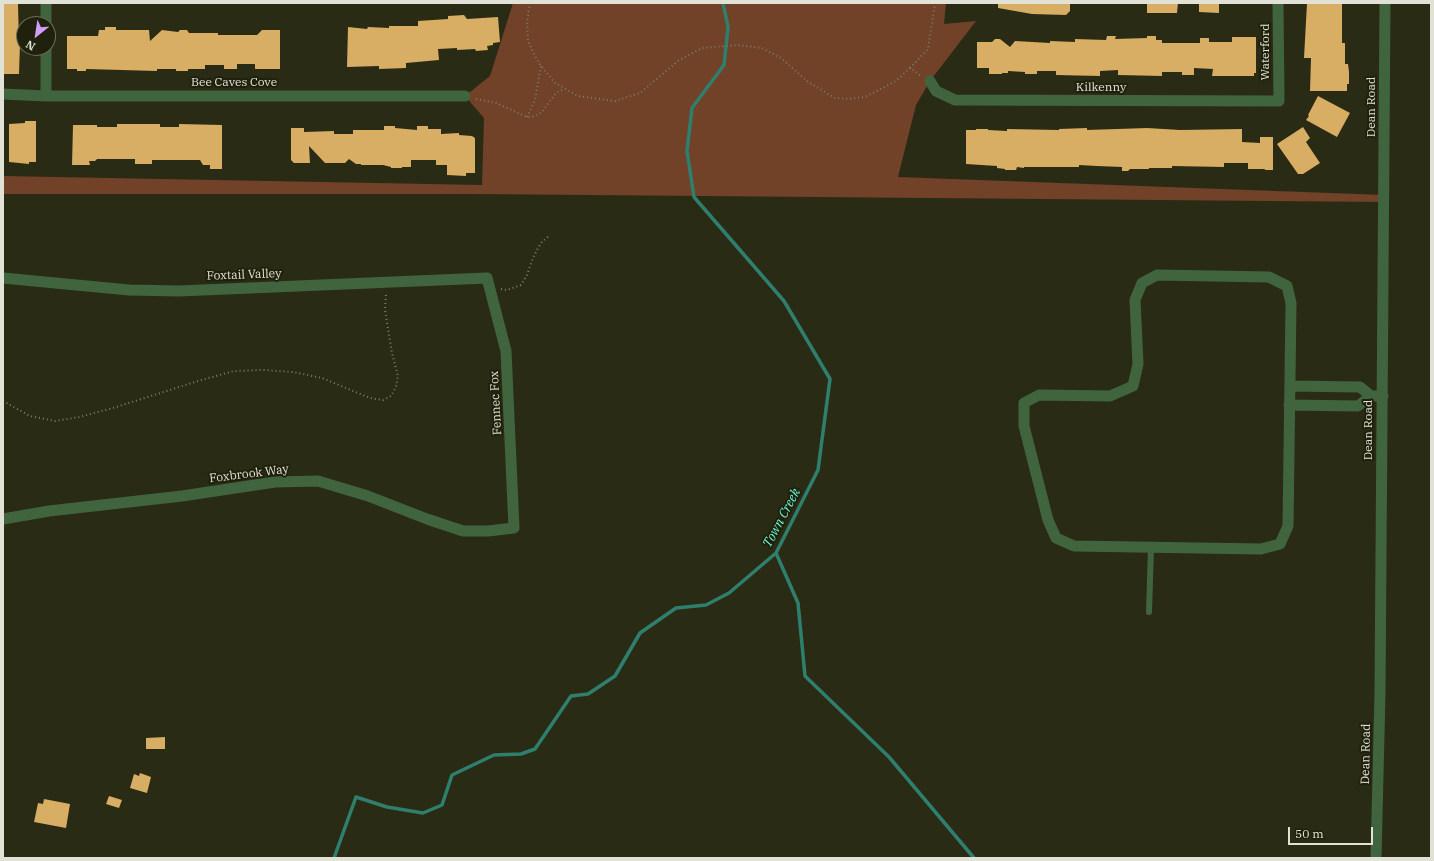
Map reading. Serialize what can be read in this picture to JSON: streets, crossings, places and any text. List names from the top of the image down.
{
  "streets": {
    "street": [
      "Waterford",
      "Bee Caves Cove",
      "Kilkenny",
      "Dean Road",
      "Foxtail Valley",
      "Fennec Fox",
      "Foxbrook Way"
    ]
  },
  "crossings": [
    ["Waterford", "Kilkenny"],
    ["Foxtail Valley", "Fennec Fox"],
    ["Fennec Fox", "Foxbrook Way"]
  ],
  "water": ["Town Creek"],
  "scale_bar": "50 m",
  "north": "bottom left"
}
